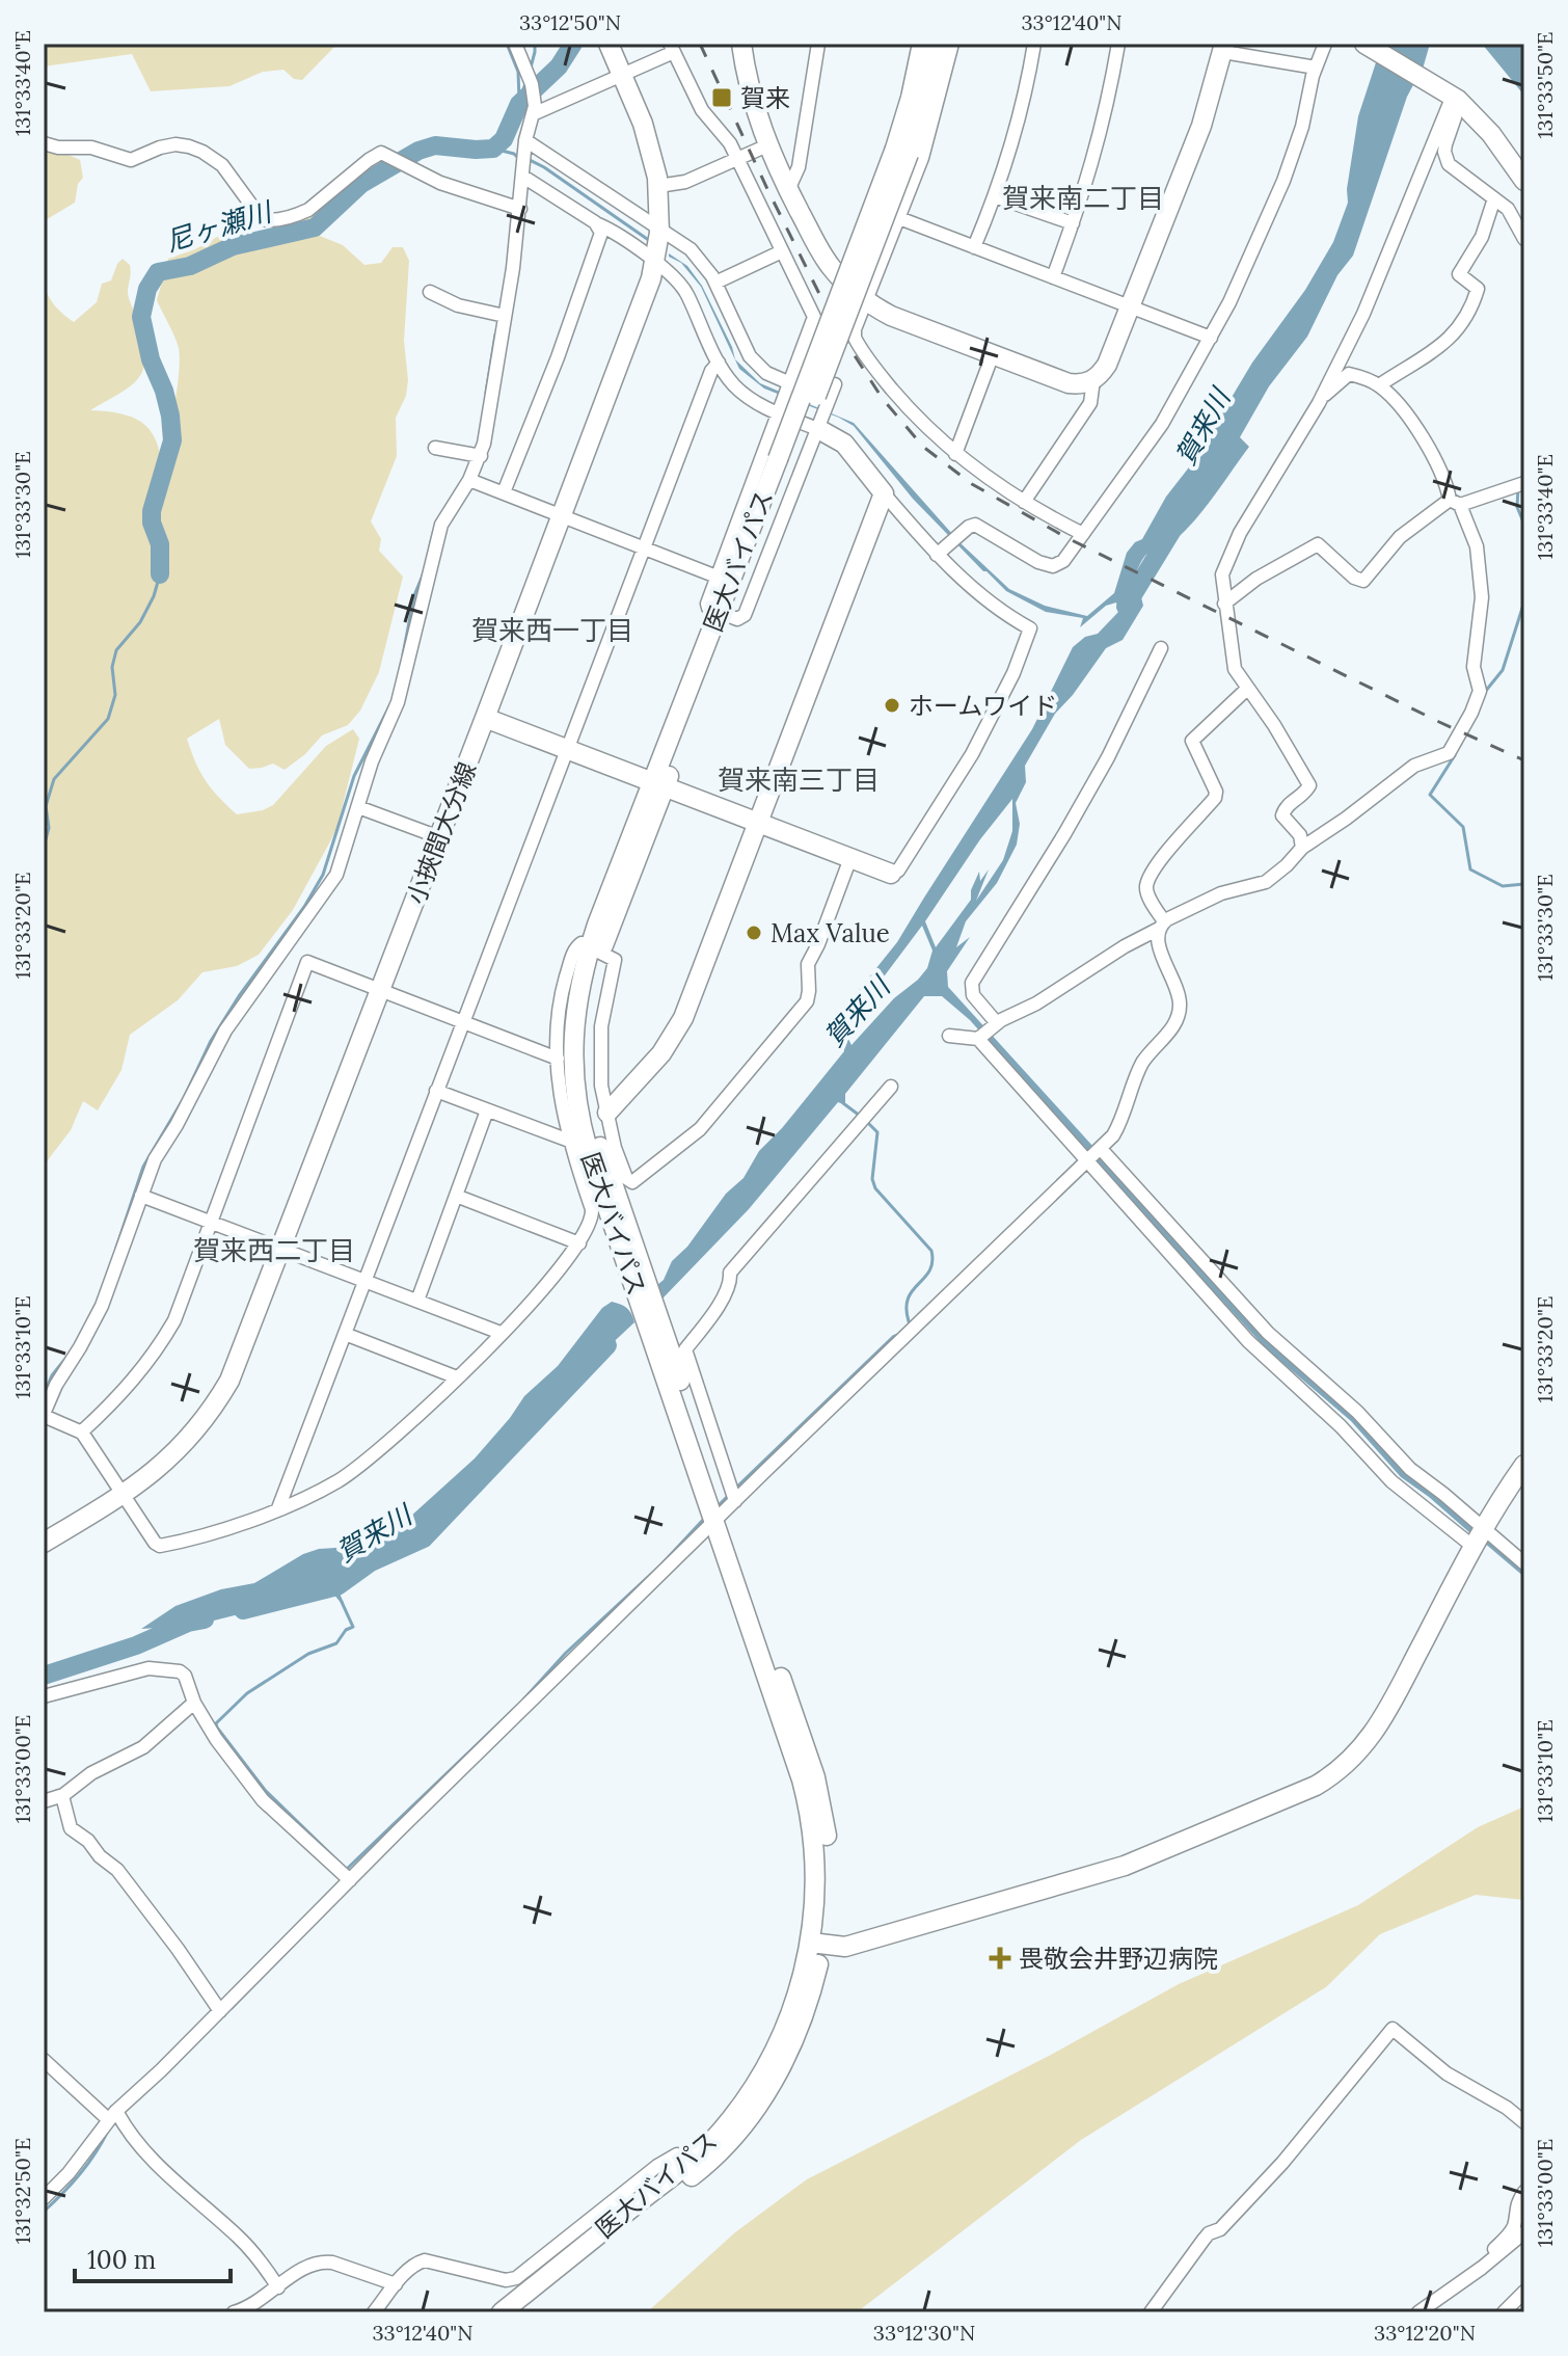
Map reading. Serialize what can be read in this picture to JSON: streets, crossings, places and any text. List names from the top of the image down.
{
  "streets": {
    "main road": ["医大バイパス", "小挾間大分線"]
  },
  "districts": [
    "賀来南二丁目",
    "賀来西一丁目",
    "賀来南三丁目",
    "賀来西二丁目"
  ],
  "water": ["尼ヶ瀬川", "賀来川"],
  "places": {
    "transit": ["賀来"],
    "other": ["ホームワイド", "Max Value"],
    "health": ["畏敬会井野辺病院"]
  },
  "scale_bar": "100 m",
  "coordinates": [
    "33°12'50\"N",
    "33°12'40\"N",
    "131°33'40\"E",
    "131°33'50\"E",
    "131°33'30\"E",
    "131°33'20\"E",
    "131°33'10\"E",
    "131°33'00\"E",
    "131°32'50\"E",
    "33°12'30\"N",
    "33°12'20\"N"
  ]
}
